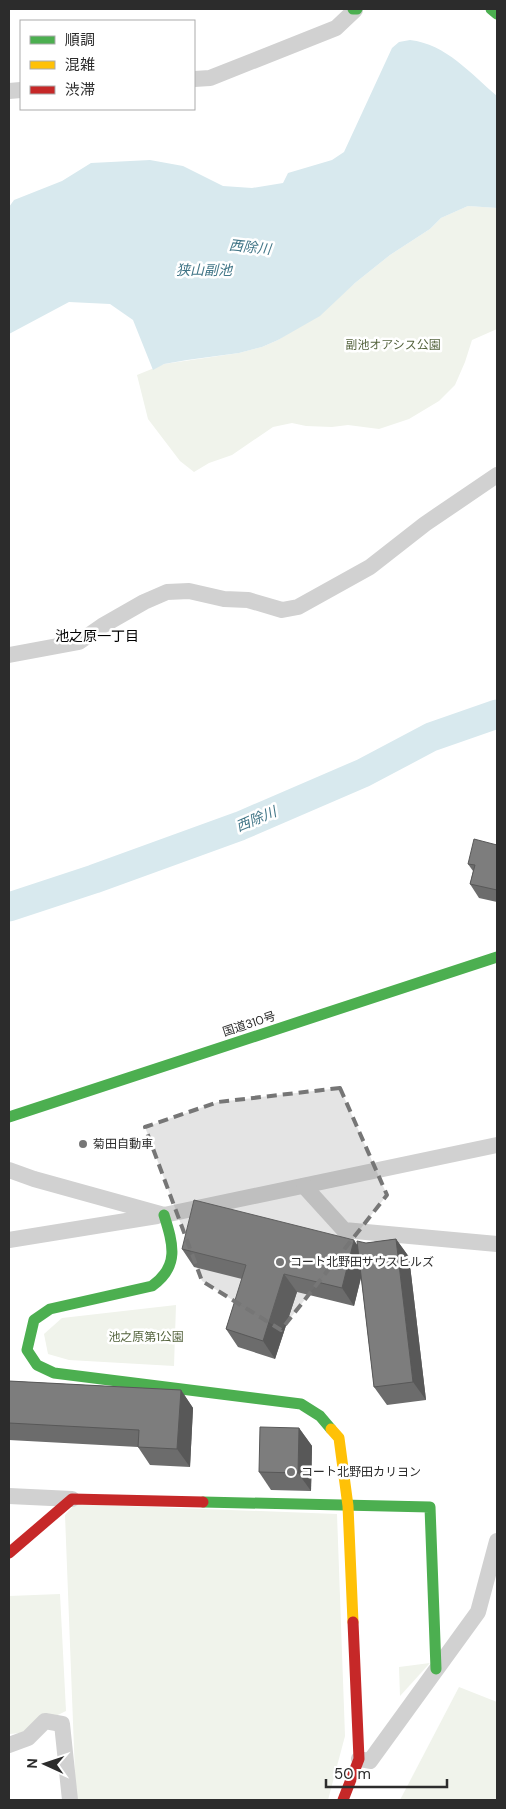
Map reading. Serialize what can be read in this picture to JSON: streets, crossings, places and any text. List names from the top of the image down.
{
  "streets": {
    "main road": ["国道310号"]
  },
  "districts": ["池之原一丁目"],
  "water": ["西除川", "狭山副池"],
  "parks": ["副池オアシス公園", "池之原第1公園"],
  "places": ["菊田自動車", "コート北野田サウスヒルズ", "コート北野田カリヨン"],
  "legend": ["順調", "混雑", "渋滞"],
  "scale_bar": "50 m",
  "north": "left"
}
